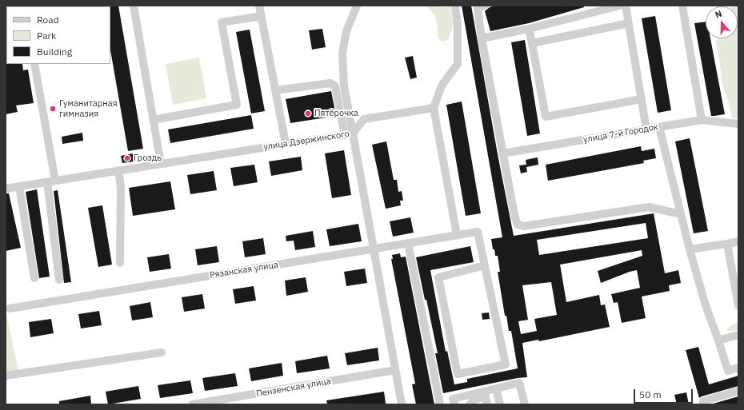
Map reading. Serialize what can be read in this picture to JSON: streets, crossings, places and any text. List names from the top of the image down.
{
  "streets": {
    "street": [
      "улица 7-й Городок",
      "улица Дзержинского",
      "Рязанская улица",
      "Пензенская улица"
    ]
  },
  "crossings": [
    ["улица Дзержинского", "Рязанская улица"],
    ["улица Дзержинского", "Пензенская улица"]
  ],
  "places": ["Гуманитарная гимназия", "Пятёрочка", "Гроздь"],
  "legend": ["Road", "Park", "Building"],
  "scale_bar": "50 m",
  "north": "top"
}
